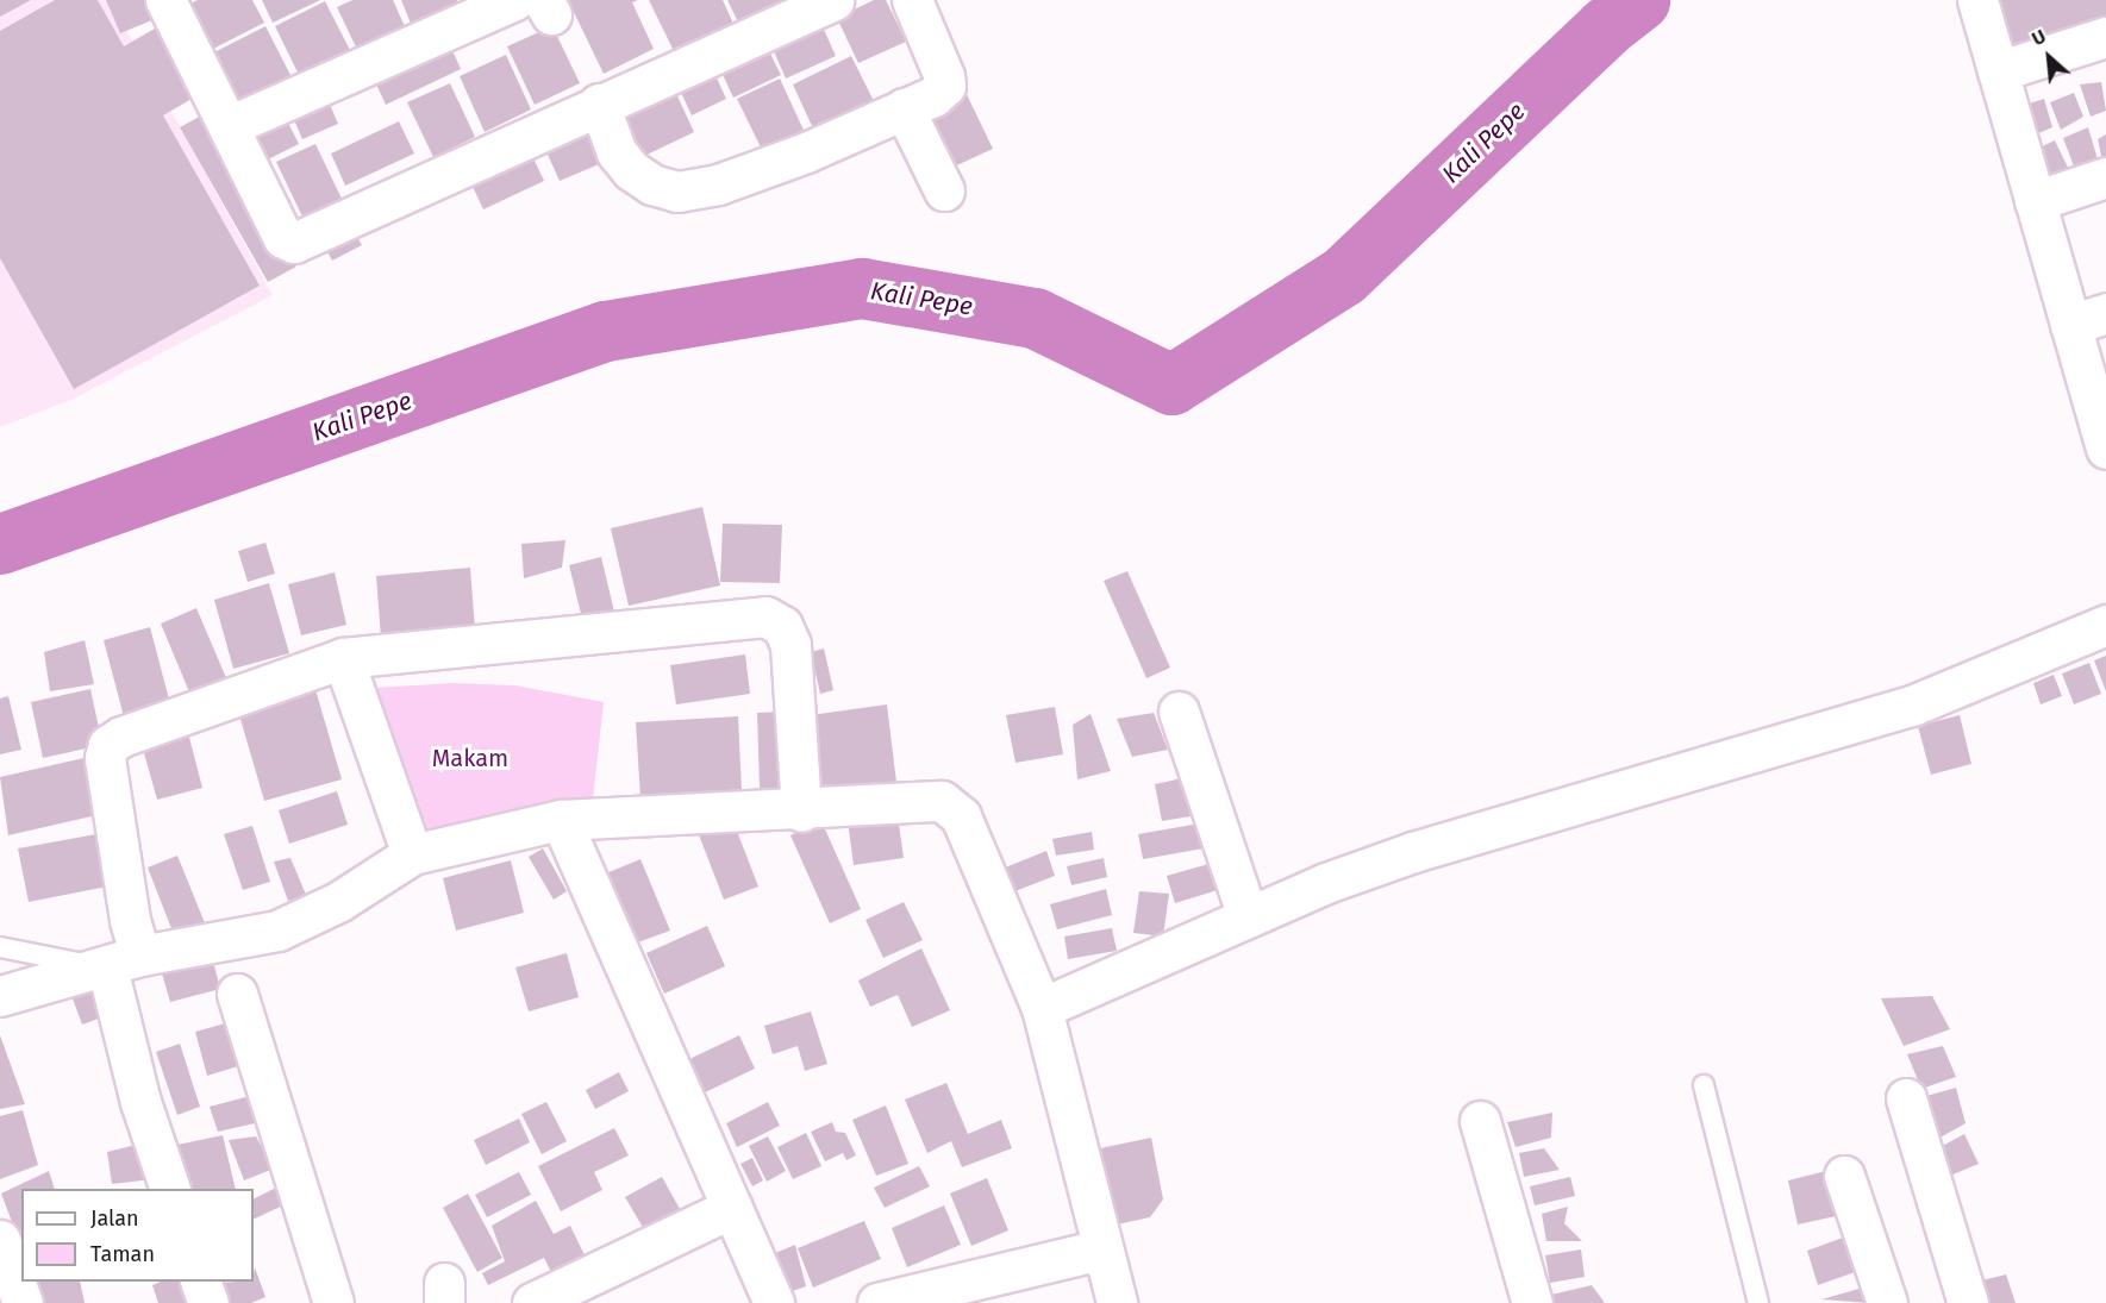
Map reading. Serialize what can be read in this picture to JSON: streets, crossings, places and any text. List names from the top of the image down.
{
  "water": ["Kali Pepe"],
  "parks": ["Makam"],
  "legend": ["Jalan", "Taman"],
  "north": "top left"
}
